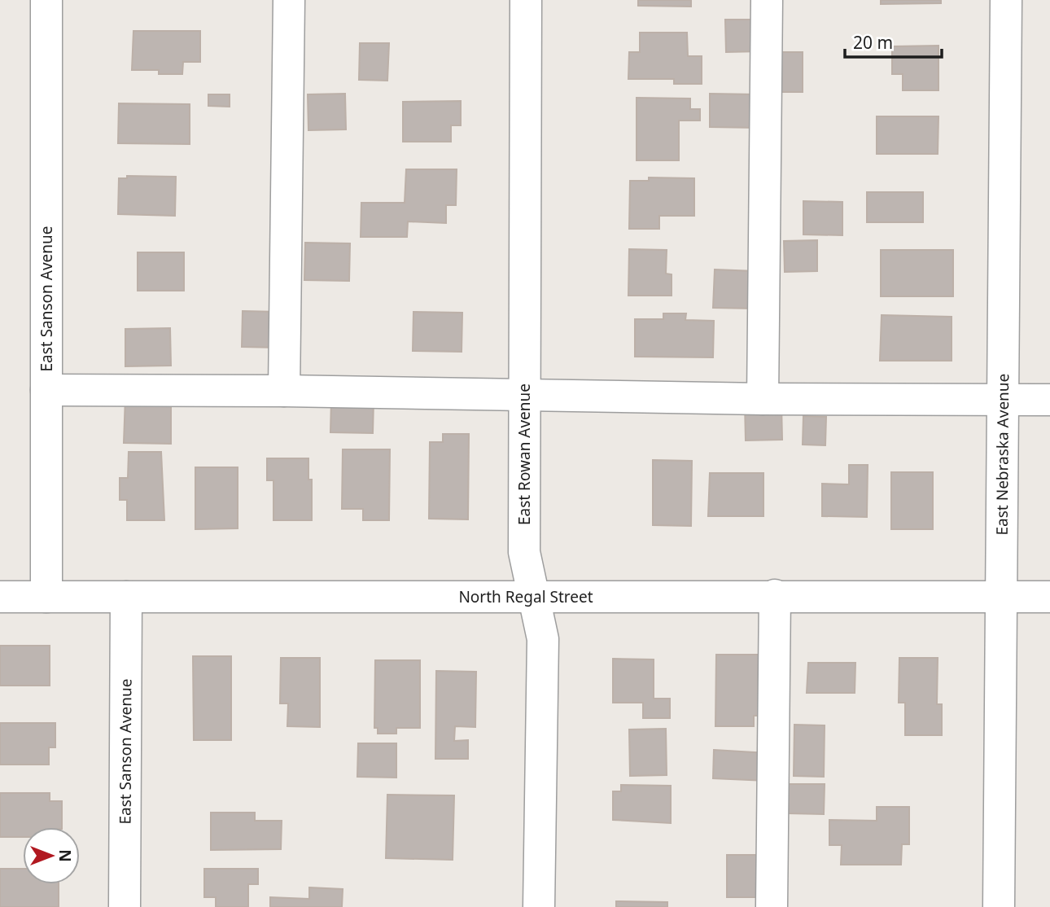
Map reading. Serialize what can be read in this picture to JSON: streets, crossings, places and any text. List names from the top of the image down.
{
  "streets": {
    "street": [
      "East Sanson Avenue",
      "East Nebraska Avenue",
      "East Rowan Avenue",
      "North Regal Street"
    ]
  },
  "crossings": [
    ["East Sanson Avenue", "North Regal Street"],
    ["East Nebraska Avenue", "North Regal Street"],
    ["East Rowan Avenue", "North Regal Street"]
  ],
  "scale_bar": "20 m",
  "north": "right"
}
